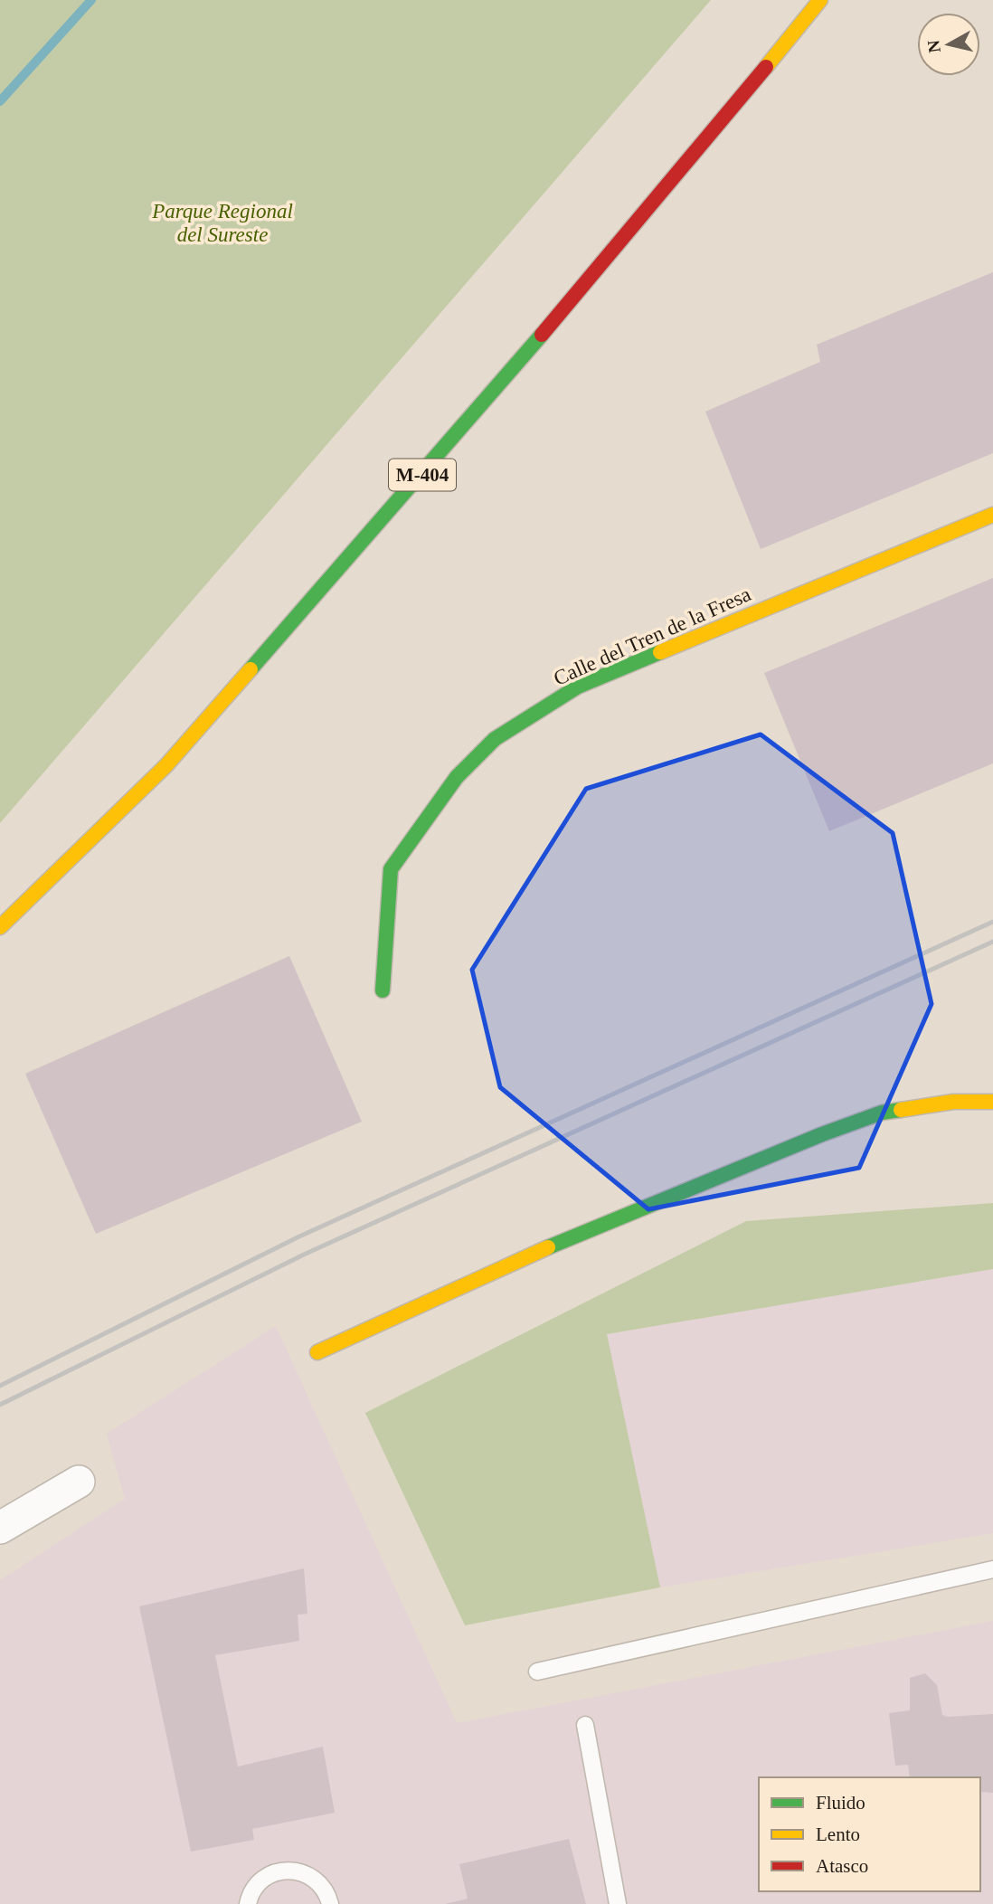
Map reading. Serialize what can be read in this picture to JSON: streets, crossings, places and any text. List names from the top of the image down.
{
  "streets": {
    "street": ["M-404", "Calle del Tren de la Fresa"]
  },
  "parks": ["Parque Regional del Sureste"],
  "legend": ["Fluido", "Lento", "Atasco"],
  "north": "left"
}
